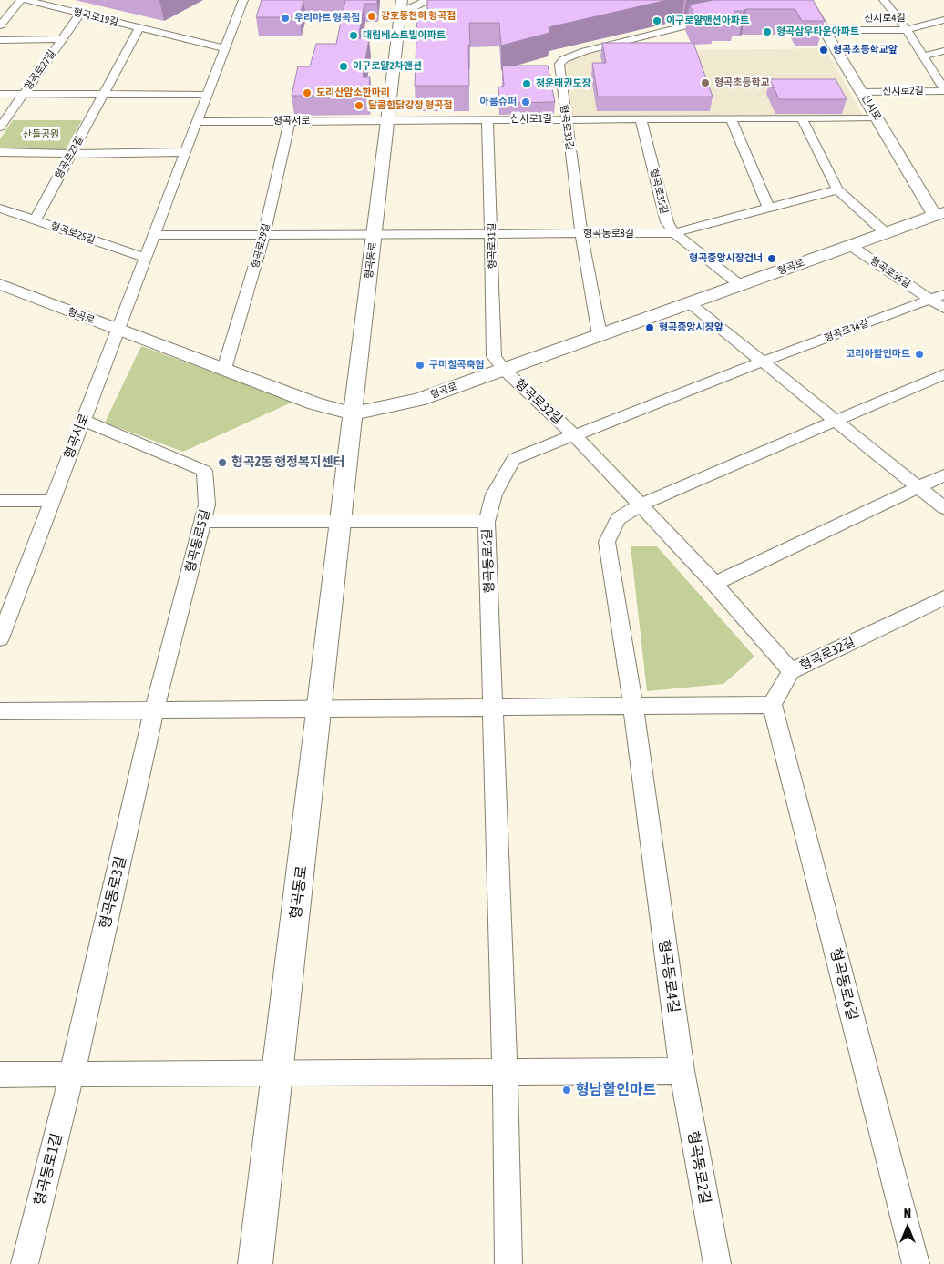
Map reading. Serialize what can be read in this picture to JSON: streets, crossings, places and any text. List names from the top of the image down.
{
  "streets": {
    "street": [
      "형곡로19길",
      "신시로4길",
      "형곡로27길",
      "신시로2길",
      "신시로",
      "신시로1길",
      "형곡서로",
      "형곡로33길",
      "형곡로23길",
      "형곡로35길",
      "형곡로25길",
      "형곡동로8길",
      "형곡로29길",
      "형곡로31길",
      "형곡동로",
      "형곡로",
      "형곡로36길",
      "형곡로34길",
      "형곡로32길",
      "형곡동로5길",
      "형곡동로6길",
      "형곡동로3길",
      "형곡동로4길",
      "형곡동로2길",
      "형곡동로1길"
    ]
  },
  "crossings": [
    ["형곡로19길", "형곡로27길"],
    ["형곡로19길", "형곡서로"],
    ["신시로4길", "신시로"],
    ["신시로2길", "신시로"],
    ["신시로", "신시로1길"],
    ["신시로", "형곡로"],
    ["신시로1길", "형곡서로"],
    ["신시로1길", "형곡로33길"],
    ["신시로1길", "형곡로35길"],
    ["신시로1길", "형곡로31길"],
    ["신시로1길", "형곡동로"],
    ["형곡서로", "형곡로25길"],
    ["형곡서로", "형곡로29길"],
    ["형곡서로", "형곡동로"],
    ["형곡서로", "형곡로"],
    ["형곡서로", "형곡동로5길"],
    ["형곡로33길", "형곡동로8길"],
    ["형곡로33길", "형곡로"],
    ["형곡로23길", "형곡로25길"],
    ["형곡로35길", "형곡동로8길"],
    ["형곡로35길", "형곡로"],
    ["형곡동로8길", "형곡로31길"],
    ["형곡동로8길", "형곡동로"],
    ["형곡로29길", "형곡로"],
    ["형곡로31길", "형곡로"],
    ["형곡로31길", "형곡로32길"],
    ["형곡동로", "형곡로"],
    ["형곡로", "형곡로36길"],
    ["형곡로", "형곡로32길"],
    ["형곡로36길", "형곡로34길"],
    ["형곡로32길", "형곡동로6길"],
    ["형곡동로5길", "형곡동로3길"],
    ["형곡동로3길", "형곡동로1길"],
    ["형곡동로4길", "형곡동로2길"]
  ],
  "parks": ["산들공원"],
  "places": [
    "강호동천하 형곡점",
    "우리마트 형곡점",
    "이구로얄맨션아파트",
    "형곡삼우타운아파트",
    "대림베스트빌아파트",
    "형곡초등학교앞",
    "이구로얄2차맨션",
    "형곡초등학교",
    "청운태권도장",
    "도리산암소한마리",
    "아름슈퍼",
    "달콤한닭강정 형곡점",
    "형곡중앙시장건너",
    "형곡중앙시장앞",
    "코리아할인마트",
    "구미칠곡축협",
    "형곡2동 행정복지센터",
    "형남할인마트"
  ],
  "north": "top"
}
